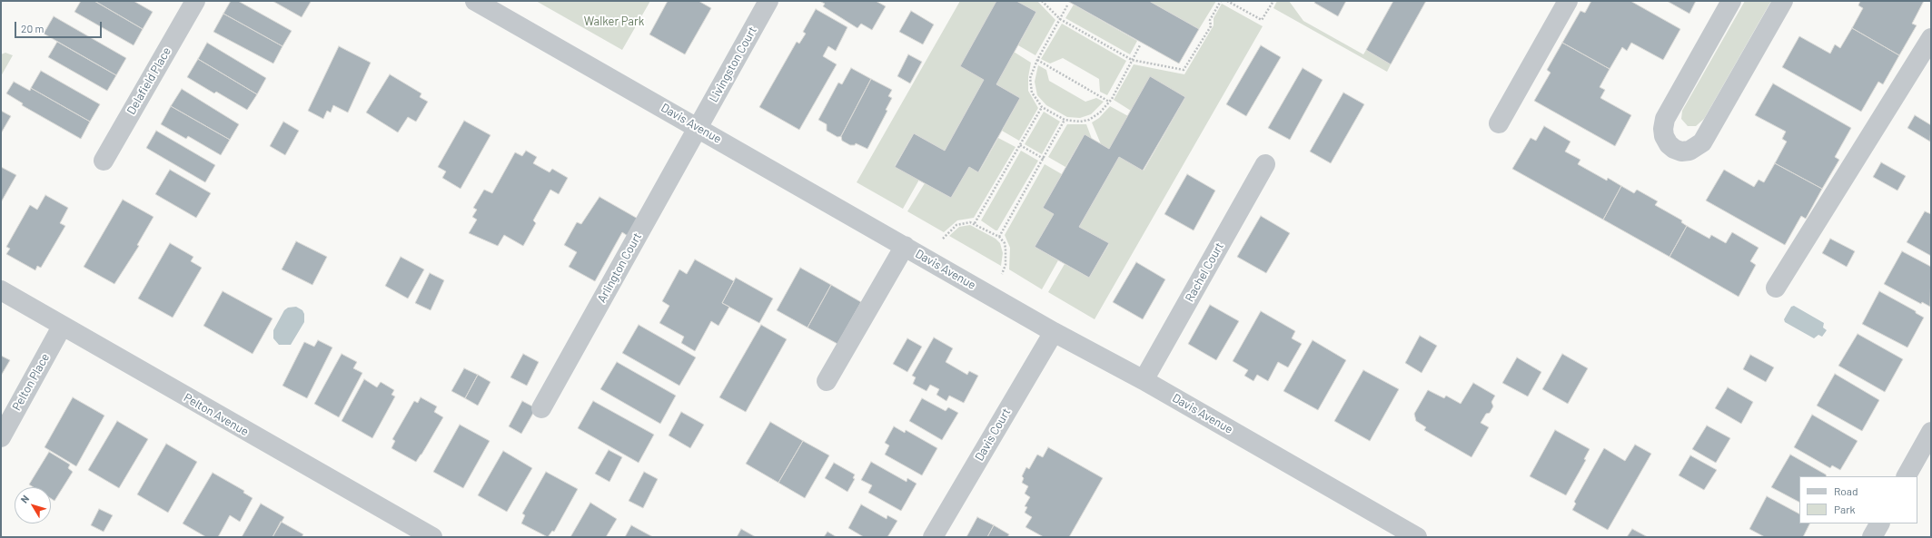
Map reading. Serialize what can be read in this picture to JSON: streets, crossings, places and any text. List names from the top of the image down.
{
  "streets": {
    "street": [
      "Livingston Court",
      "Delafield Place",
      "Davis Avenue",
      "Arlington Court",
      "Rachel Court",
      "Pelton Place",
      "Pelton Avenue",
      "Davis Court"
    ]
  },
  "crossings": [
    ["Livingston Court", "Davis Avenue"],
    ["Livingston Court", "Arlington Court"],
    ["Davis Avenue", "Arlington Court"],
    ["Davis Avenue", "Rachel Court"],
    ["Davis Avenue", "Davis Court"],
    ["Pelton Place", "Pelton Avenue"]
  ],
  "parks": ["Walker Park"],
  "legend": ["Road", "Park"],
  "scale_bar": "20 m",
  "north": "top left"
}
